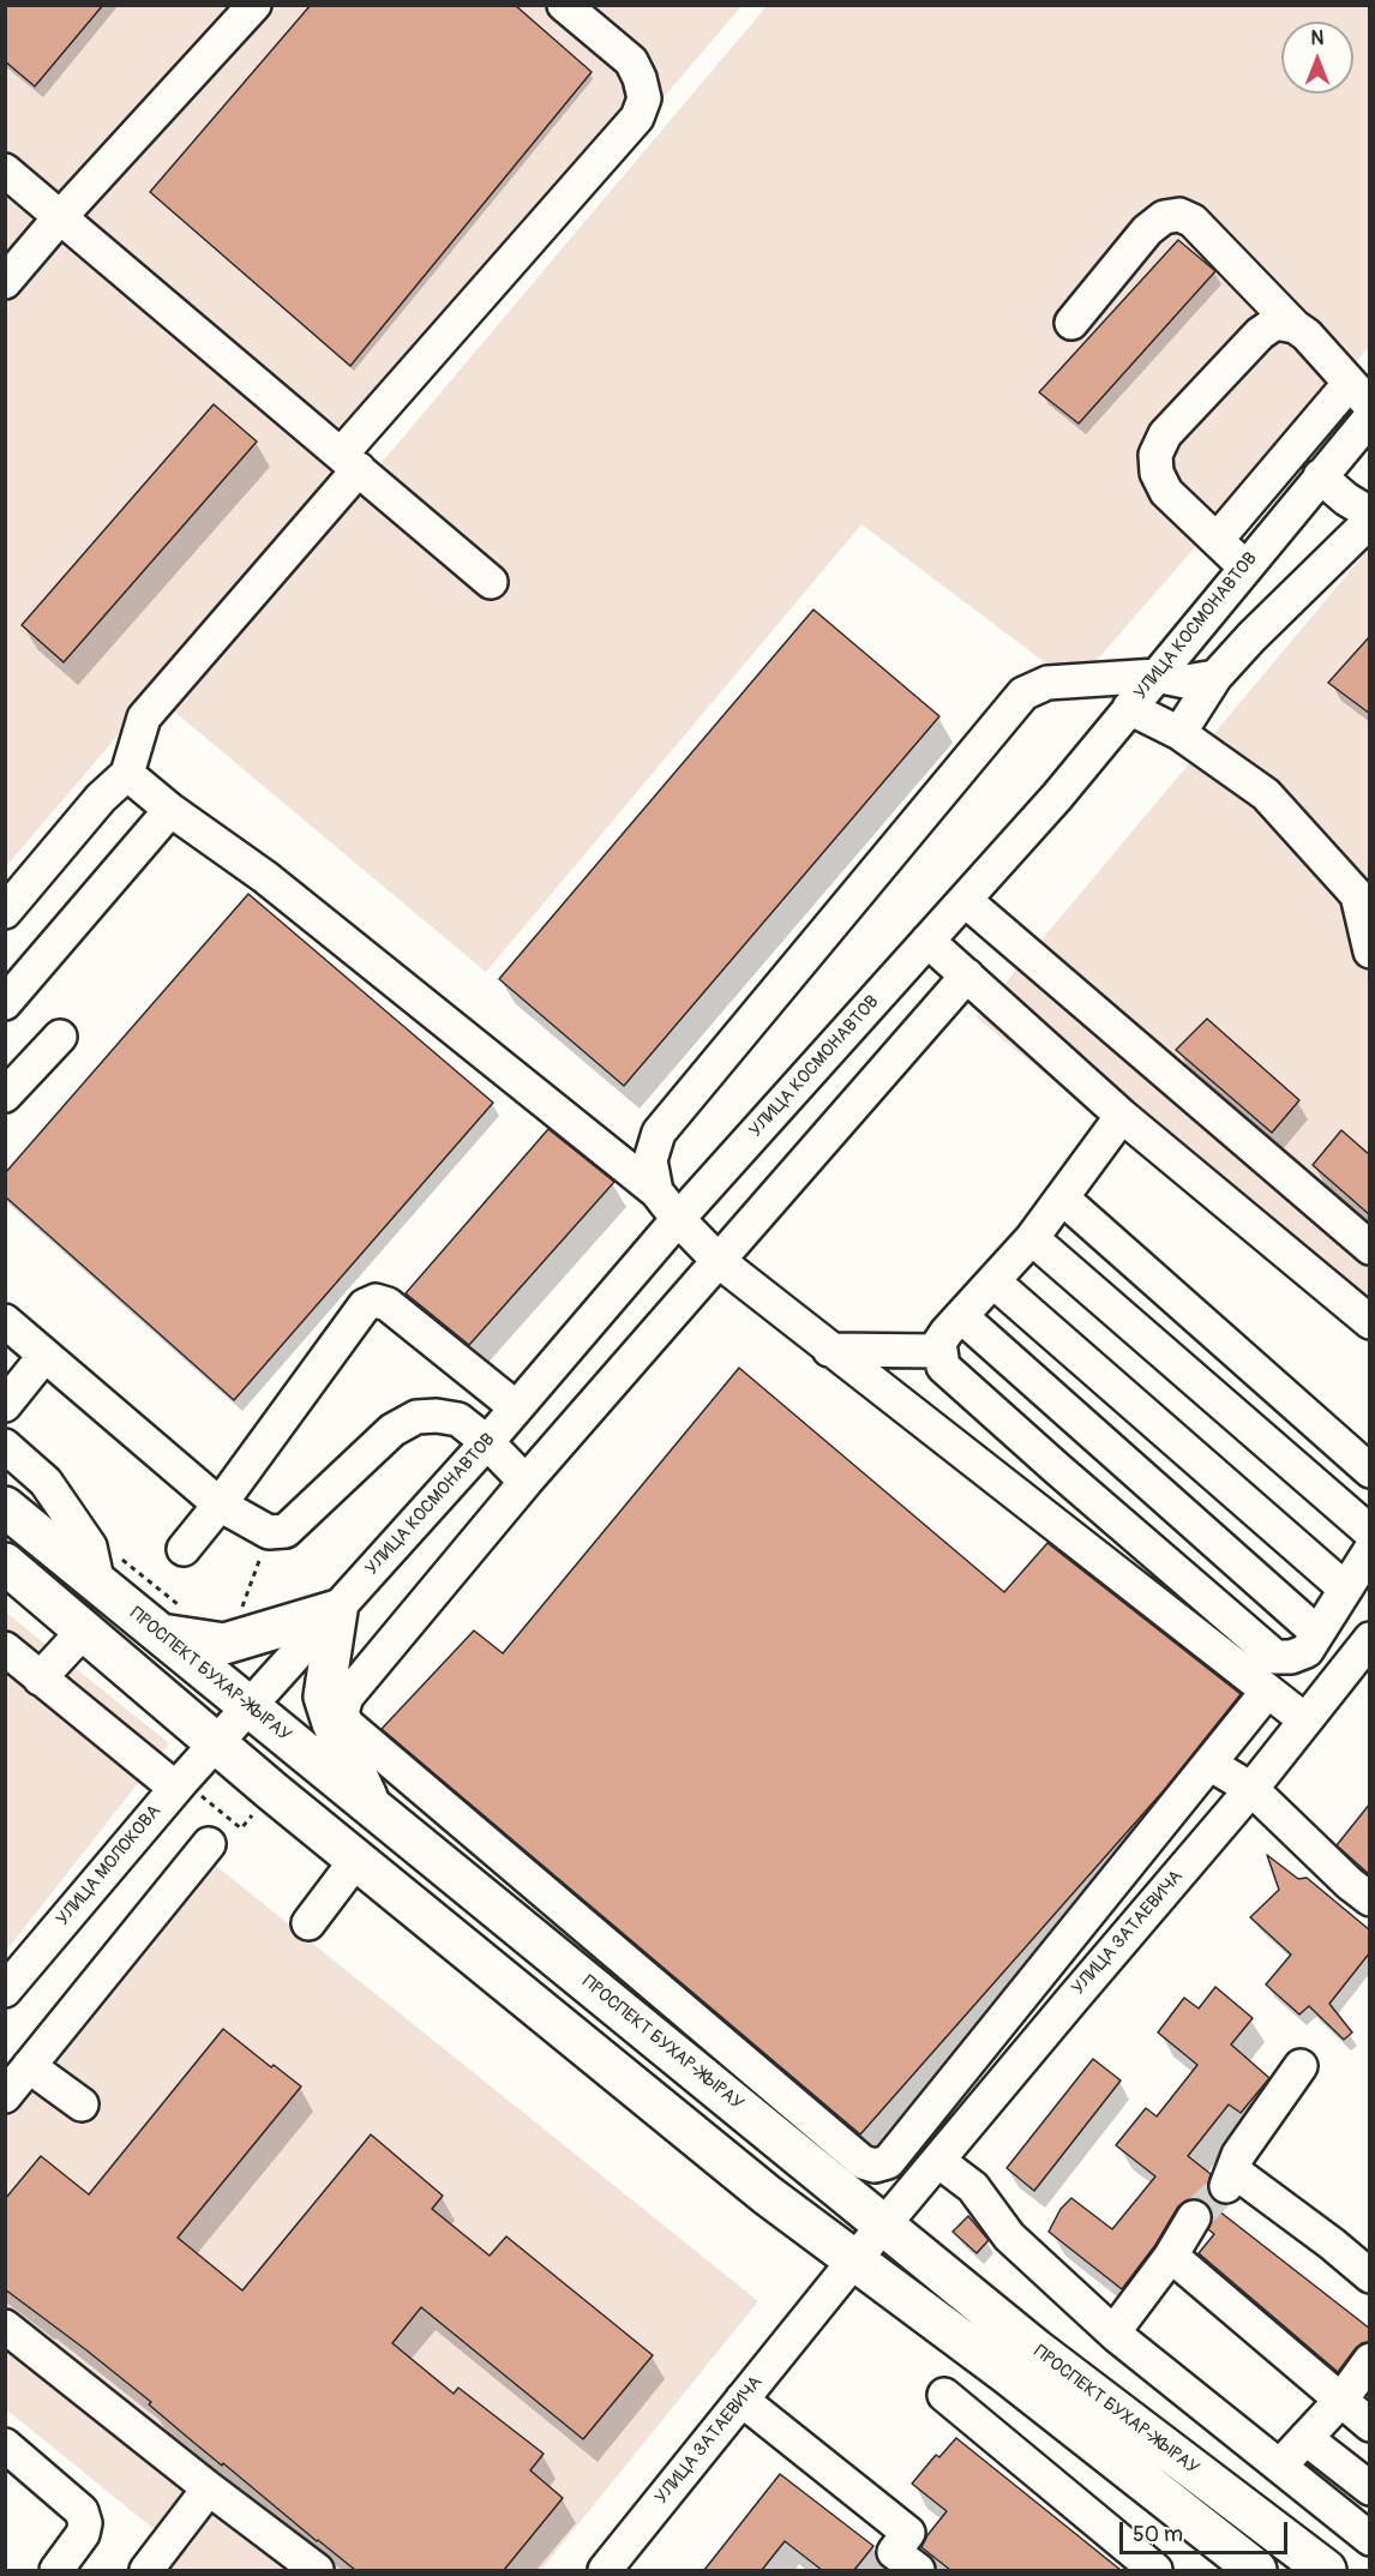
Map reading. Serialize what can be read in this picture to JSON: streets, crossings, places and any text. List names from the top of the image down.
{
  "streets": {
    "main road": ["ПРОСПЕКТ БУХАР-ЖЫРАУ"],
    "street": ["УЛИЦА КОСМОНАВТОВ", "УЛИЦА МОЛОКОВА", "УЛИЦА ЗАТАЕВИЧА"]
  },
  "crossings": [
    ["УЛИЦА КОСМОНАВТОВ", "ПРОСПЕКТ БУХАР-ЖЫРАУ"],
    ["УЛИЦА КОСМОНАВТОВ", "УЛИЦА МОЛОКОВА"],
    ["ПРОСПЕКТ БУХАР-ЖЫРАУ", "УЛИЦА МОЛОКОВА"],
    ["ПРОСПЕКТ БУХАР-ЖЫРАУ", "УЛИЦА ЗАТАЕВИЧА"]
  ],
  "scale_bar": "50 m",
  "north": "top"
}
